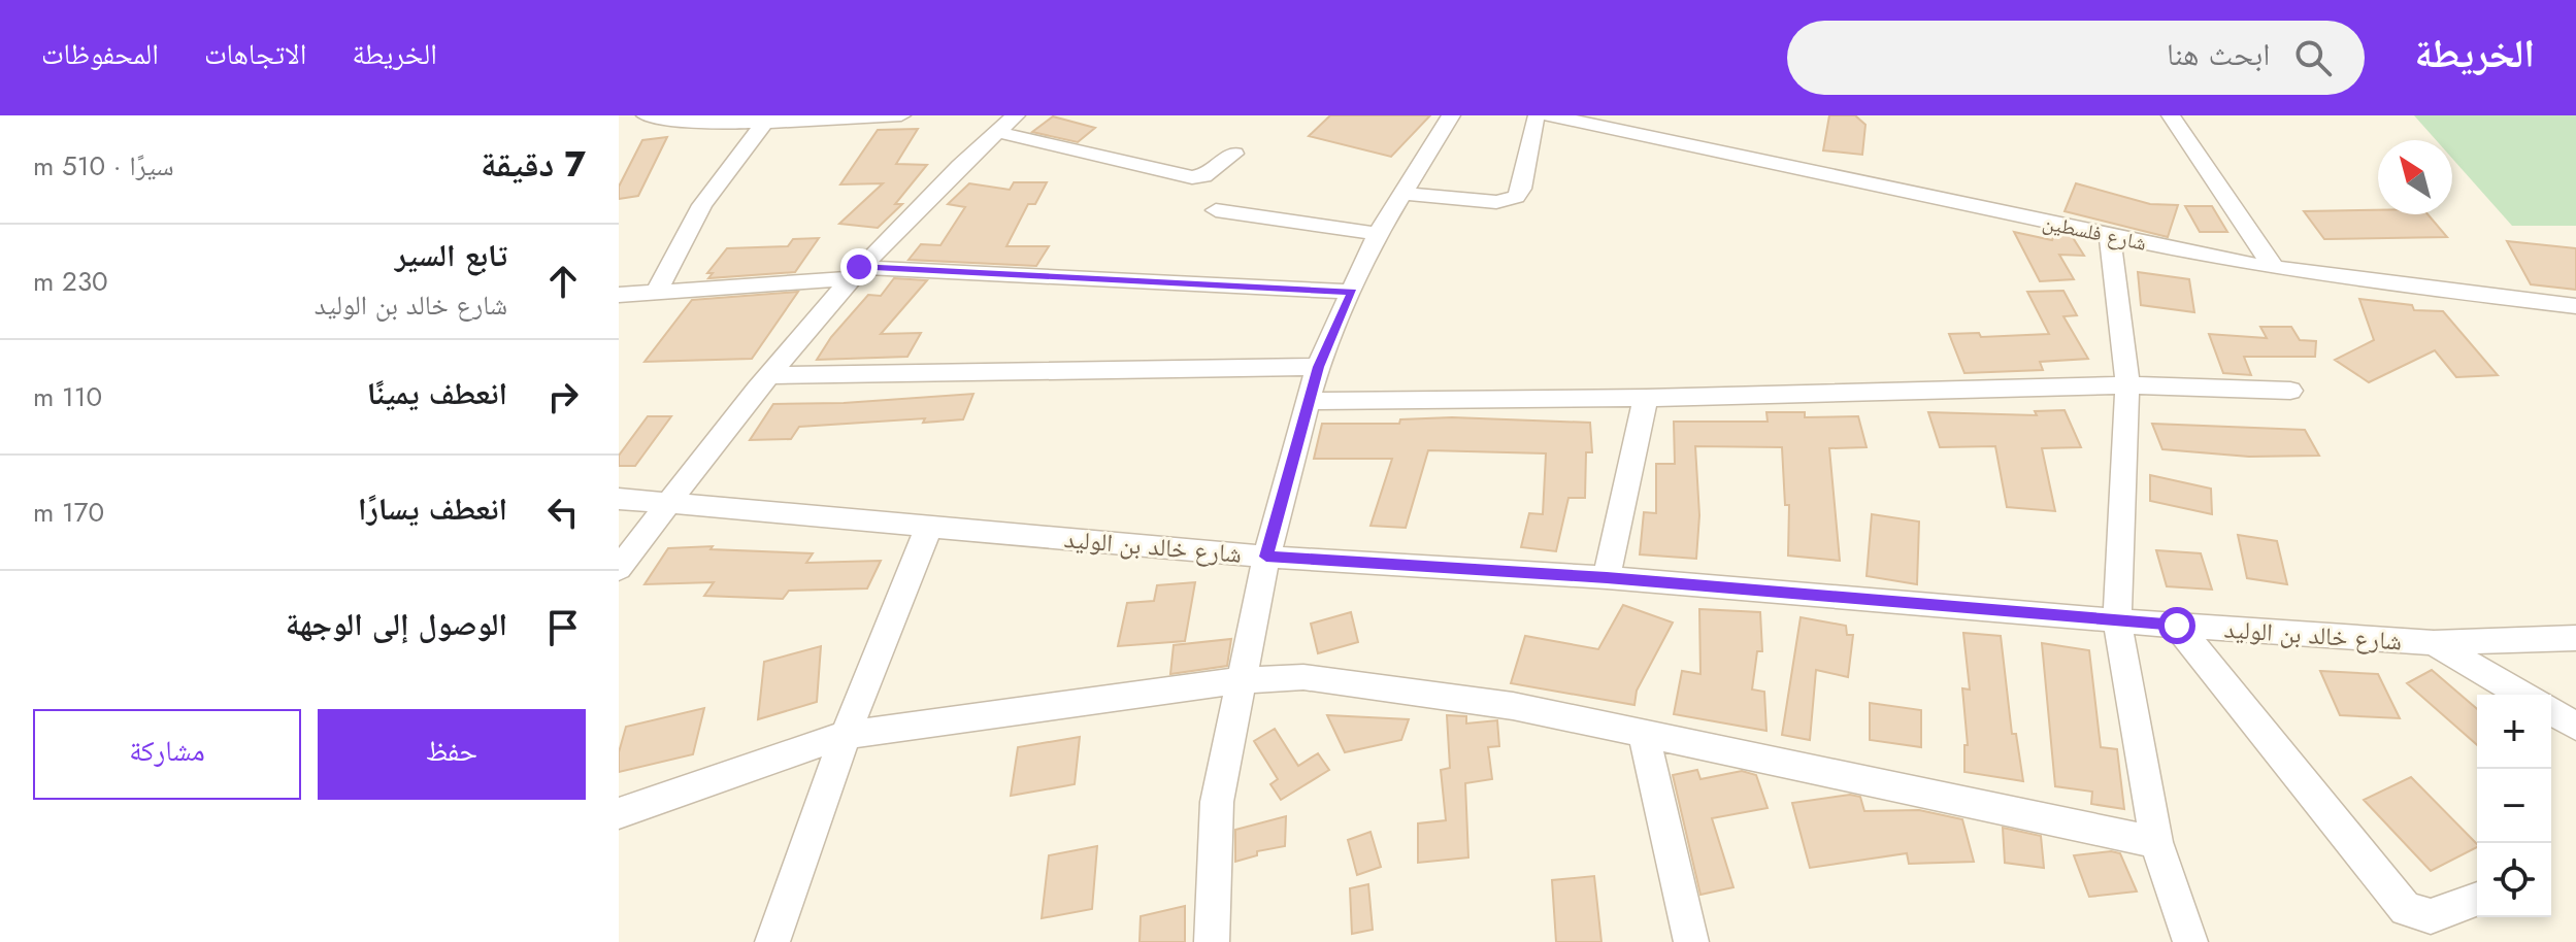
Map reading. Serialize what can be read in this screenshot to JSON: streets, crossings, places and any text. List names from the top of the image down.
{
  "streets": {
    "street": ["شارع فلسطين", "شارع خالد بن الوليد"]
  },
  "north": "top left",
  "page": {
    "header": "الخريطة",
    "search": "ابحث هنا",
    "nav": ["الخريطة", "الاتجاهات", "المحفوظات"],
    "heading": ["7 دقيقة", "سيرًا · 510 m"],
    "list": [
      ["تابع السير", "شارع خالد بن الوليد", "230 m"],
      ["انعطف يمينًا", "110 m"],
      ["انعطف يسارًا", "170 m"],
      "الوصول إلى الوجهة"
    ],
    "buttons": ["حفظ", "مشاركة"],
    "map_buttons": ["+", "−"]
  }
}
